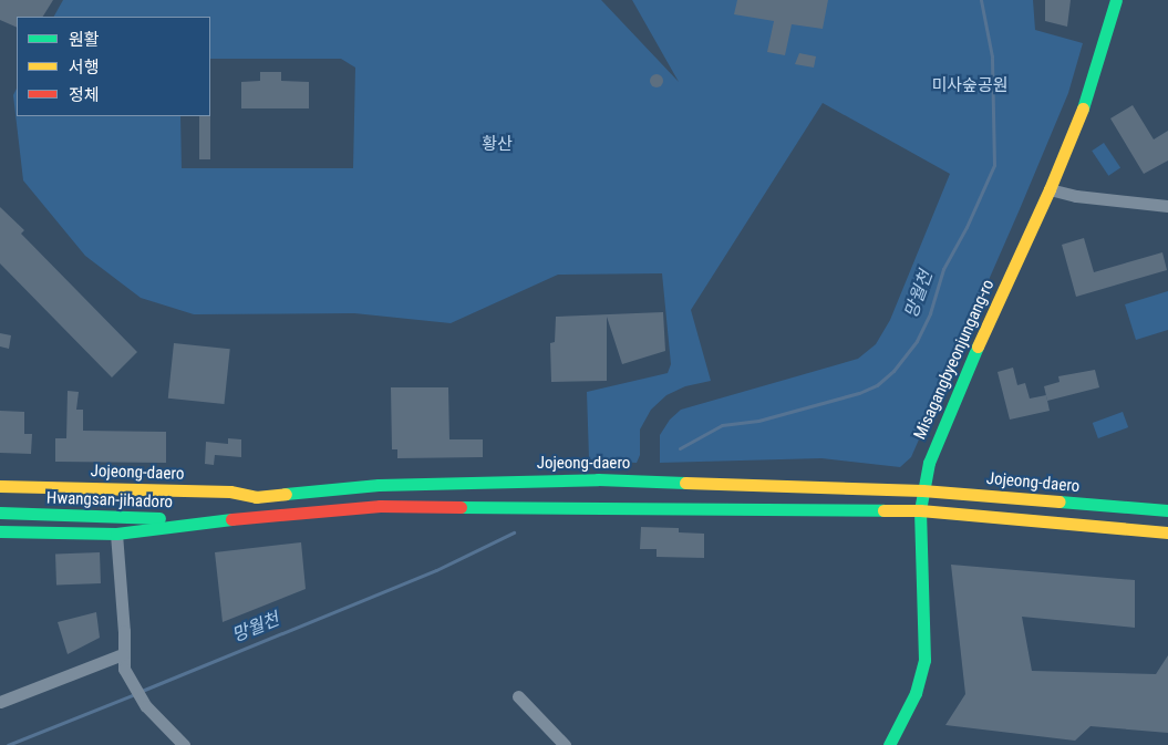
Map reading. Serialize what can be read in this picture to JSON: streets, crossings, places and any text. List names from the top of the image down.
{
  "streets": {
    "main road": ["Misagangbyeonjungang-ro", "Jojeong-daero", "Hwangsan-jihadoro"]
  },
  "crossings": [
    ["Misagangbyeonjungang-ro", "Jojeong-daero"],
    ["Jojeong-daero", "Hwangsan-jihadoro"]
  ],
  "water": ["망월천"],
  "parks": ["미사숲공원", "황산"],
  "legend": ["원활", "서행", "정체"]
}
